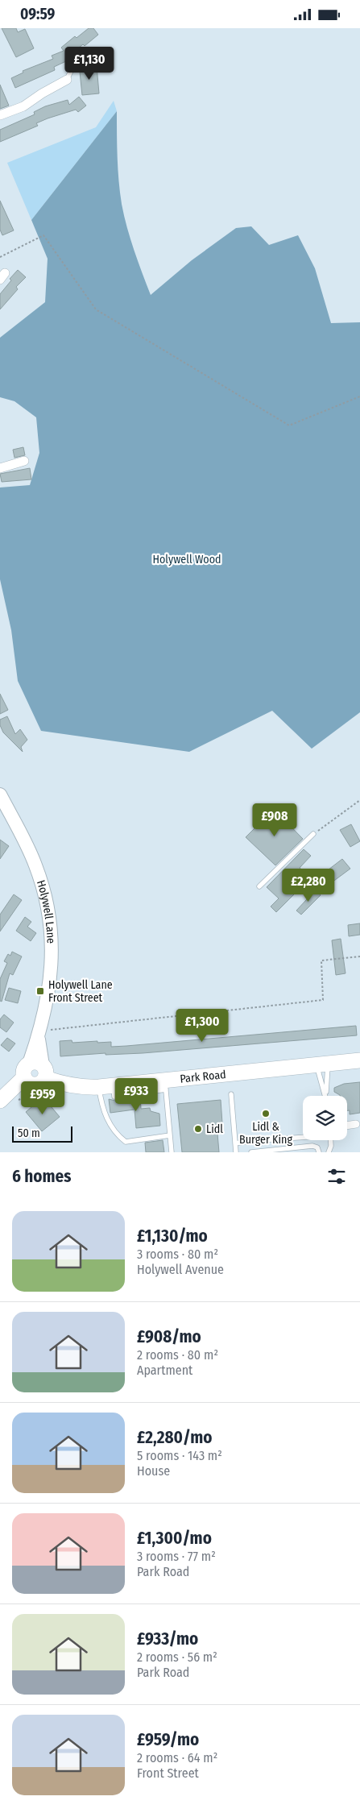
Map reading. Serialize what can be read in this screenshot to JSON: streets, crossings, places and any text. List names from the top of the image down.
{
  "streets": {
    "main road": ["Holywell Lane", "Park Road"]
  },
  "crossings": [
    ["Holywell Lane", "Park Road"]
  ],
  "parks": ["Holywell Wood"],
  "places": {
    "transit": ["Holywell Lane Front Street"],
    "other": ["Lidl & Burger King", "Lidl"]
  },
  "scale_bar": "50 m",
  "page": {
    "status": "09:59",
    "price": [
      "£1,130",
      "£908",
      "£2,280",
      "£1,300",
      "£933",
      "£959"
    ],
    "scale": "50 m",
    "heading": "6 homes",
    "list": [
      {
        "name": "£1,130/mo",
        "note": "3 rooms · 80 m² · Holywell Avenue"
      },
      {
        "name": "£908/mo",
        "note": "2 rooms · 80 m² · Apartment"
      },
      {
        "name": "£2,280/mo",
        "note": "5 rooms · 143 m² · House"
      },
      {
        "name": "£1,300/mo",
        "note": "3 rooms · 77 m² · Park Road"
      },
      {
        "name": "£933/mo",
        "note": "2 rooms · 56 m² · Park Road"
      },
      {
        "name": "£959/mo",
        "note": "2 rooms · 64 m² · Front Street"
      }
    ]
  }
}
